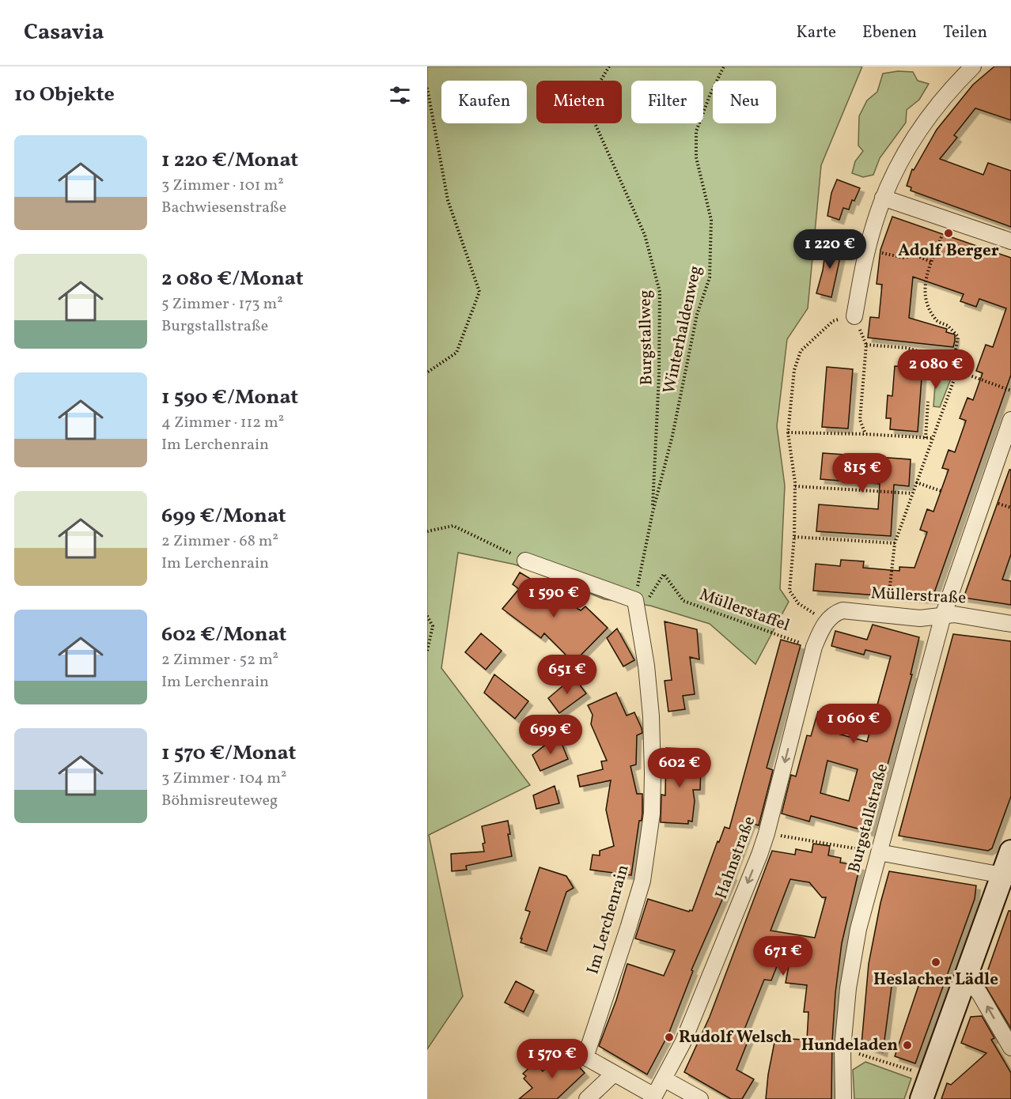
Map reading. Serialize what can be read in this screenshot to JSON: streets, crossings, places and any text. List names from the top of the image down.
{
  "streets": {
    "street": [
      "Müllerstraße",
      "Burgstallstraße",
      "Hahnstraße",
      "Im Lerchenrain"
    ],
    "path": ["Winterhaldenweg", "Burgstallweg", "Müllerstaffel"]
  },
  "crossings": [
    ["Winterhaldenweg", "Burgstallweg"],
    ["Winterhaldenweg", "Müllerstaffel"],
    ["Winterhaldenweg", "Im Lerchenrain"],
    ["Müllerstraße", "Burgstallstraße"],
    ["Müllerstraße", "Hahnstraße"],
    ["Müllerstaffel", "Hahnstraße"],
    ["Müllerstaffel", "Im Lerchenrain"],
    ["Hahnstraße", "Im Lerchenrain"]
  ],
  "one_way": ["Hahnstraße"],
  "places": [
    "Adolf Berger",
    "Heslacher Lädle",
    "Rudolf Welsch",
    "Hundeladen"
  ],
  "page": {
    "header": "Casavia",
    "nav": ["Karte", "Ebenen", "Teilen"],
    "heading": "10 Objekte",
    "chip": [
      "Kaufen",
      "Mieten",
      "Filter",
      "Neu"
    ],
    "list": [
      {
        "name": "1 220 €/Monat",
        "note": "3 Zimmer · 101 m² · Bachwiesenstraße"
      },
      {
        "name": "2 080 €/Monat",
        "note": "5 Zimmer · 173 m² · Burgstallstraße"
      },
      {
        "name": "1 590 €/Monat",
        "note": "4 Zimmer · 112 m² · Im Lerchenrain"
      },
      {
        "name": "699 €/Monat",
        "note": "2 Zimmer · 68 m² · Im Lerchenrain"
      },
      {
        "name": "602 €/Monat",
        "note": "2 Zimmer · 52 m² · Im Lerchenrain"
      },
      {
        "name": "1 570 €/Monat",
        "note": "3 Zimmer · 104 m² · Böhmisreuteweg"
      }
    ],
    "price": [
      "1 220 €",
      "2 080 €",
      "815 €",
      "1 590 €",
      "651 €",
      "1 060 €",
      "699 €",
      "602 €",
      "671 €",
      "1 570 €"
    ]
  }
}
